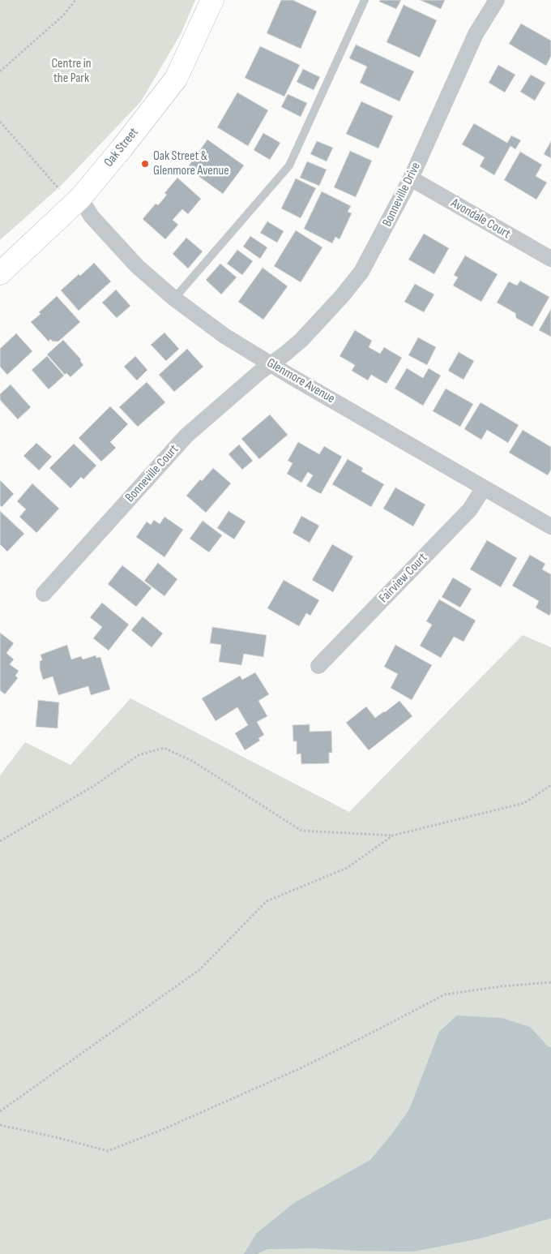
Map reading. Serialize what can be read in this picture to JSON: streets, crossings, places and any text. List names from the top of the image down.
{
  "streets": {
    "street": [
      "Oak Street",
      "Bonneville Drive",
      "Avondale Court",
      "Glenmore Avenue",
      "Bonneville Court",
      "Fairview Court"
    ]
  },
  "crossings": [
    ["Oak Street", "Glenmore Avenue"],
    ["Bonneville Drive", "Avondale Court"],
    ["Bonneville Drive", "Glenmore Avenue"],
    ["Bonneville Drive", "Bonneville Court"],
    ["Glenmore Avenue", "Bonneville Court"],
    ["Glenmore Avenue", "Fairview Court"]
  ],
  "parks": ["Centre in the Park"],
  "places": ["Oak Street & Glenmore Avenue"]
}
